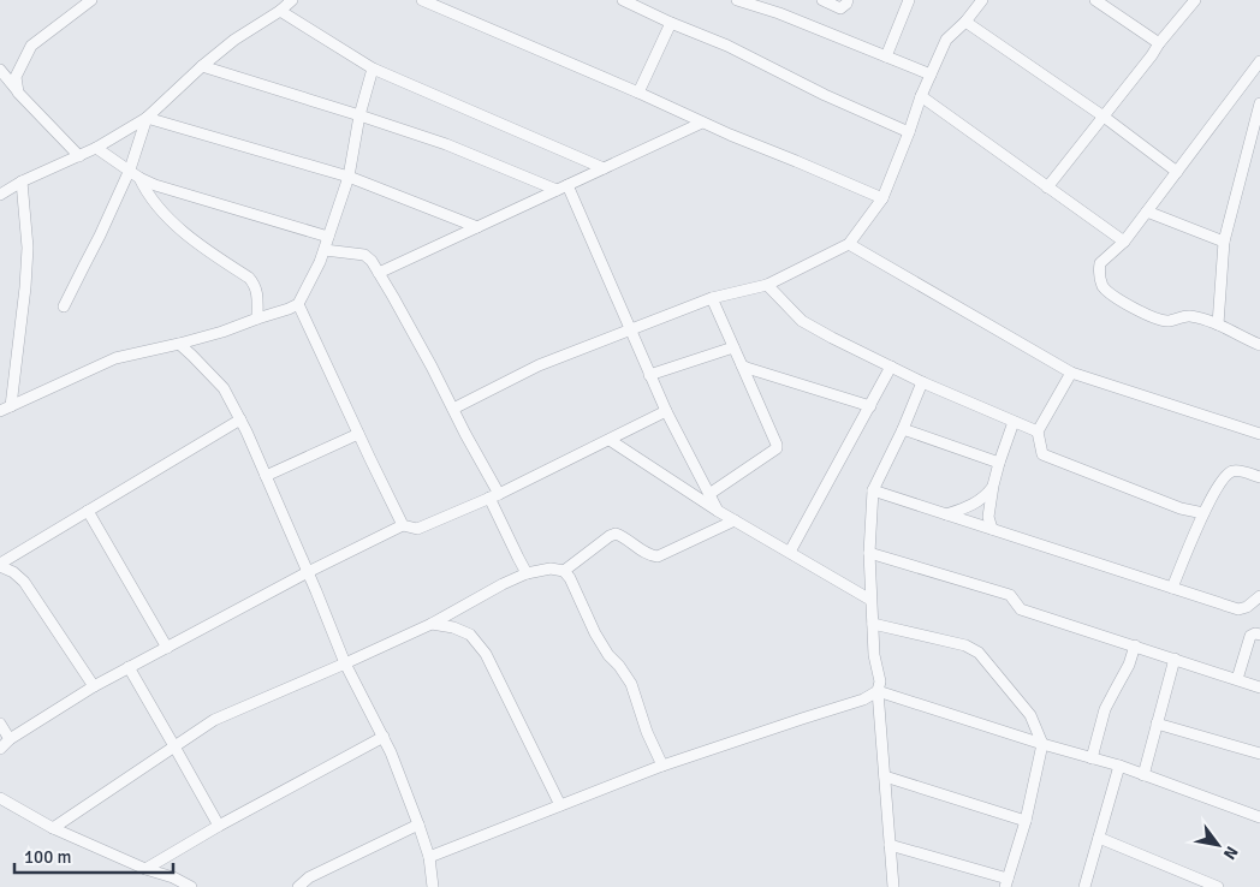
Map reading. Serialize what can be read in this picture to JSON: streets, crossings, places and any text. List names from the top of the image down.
{
  "scale_bar": "100 m",
  "north": "bottom right"
}
